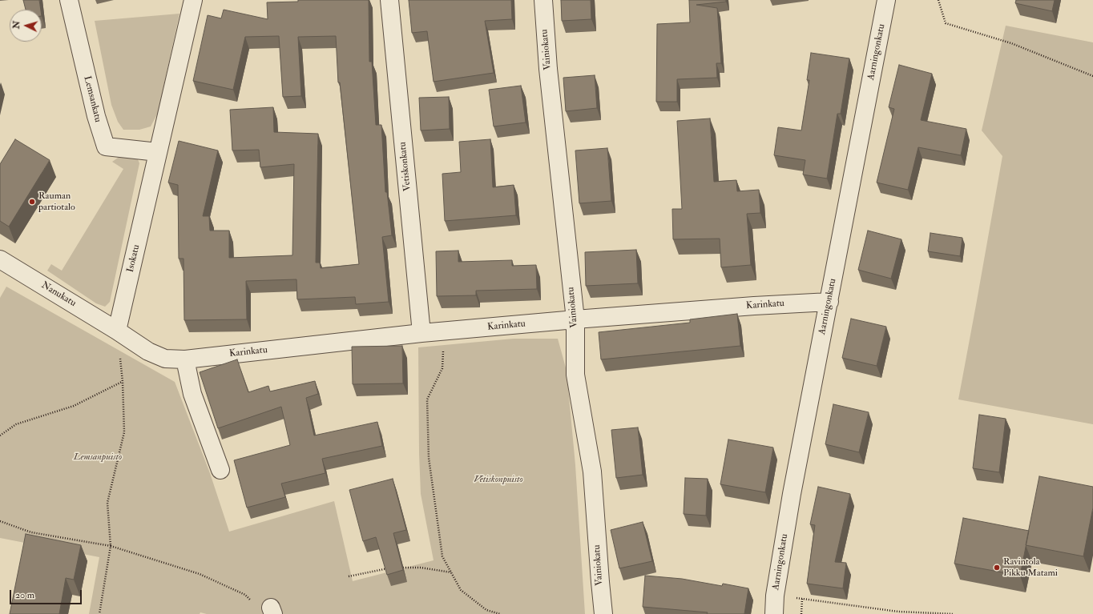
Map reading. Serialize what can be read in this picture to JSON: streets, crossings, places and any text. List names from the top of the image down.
{
  "streets": {
    "street": [
      "Vainiokatu",
      "Aarningonkatu",
      "Lemsankatu",
      "Vetiskonkatu",
      "Isokatu",
      "Nanukatu",
      "Karinkatu"
    ]
  },
  "crossings": [
    ["Vainiokatu", "Karinkatu"],
    ["Aarningonkatu", "Karinkatu"],
    ["Lemsankatu", "Isokatu"],
    ["Vetiskonkatu", "Karinkatu"],
    ["Isokatu", "Nanukatu"]
  ],
  "parks": ["Lemsanpuisto", "Vetiskonpuisto"],
  "places": ["Rauman partiotalo", "Ravintola Pikku Matami"],
  "scale_bar": "20 m",
  "north": "left"
}
